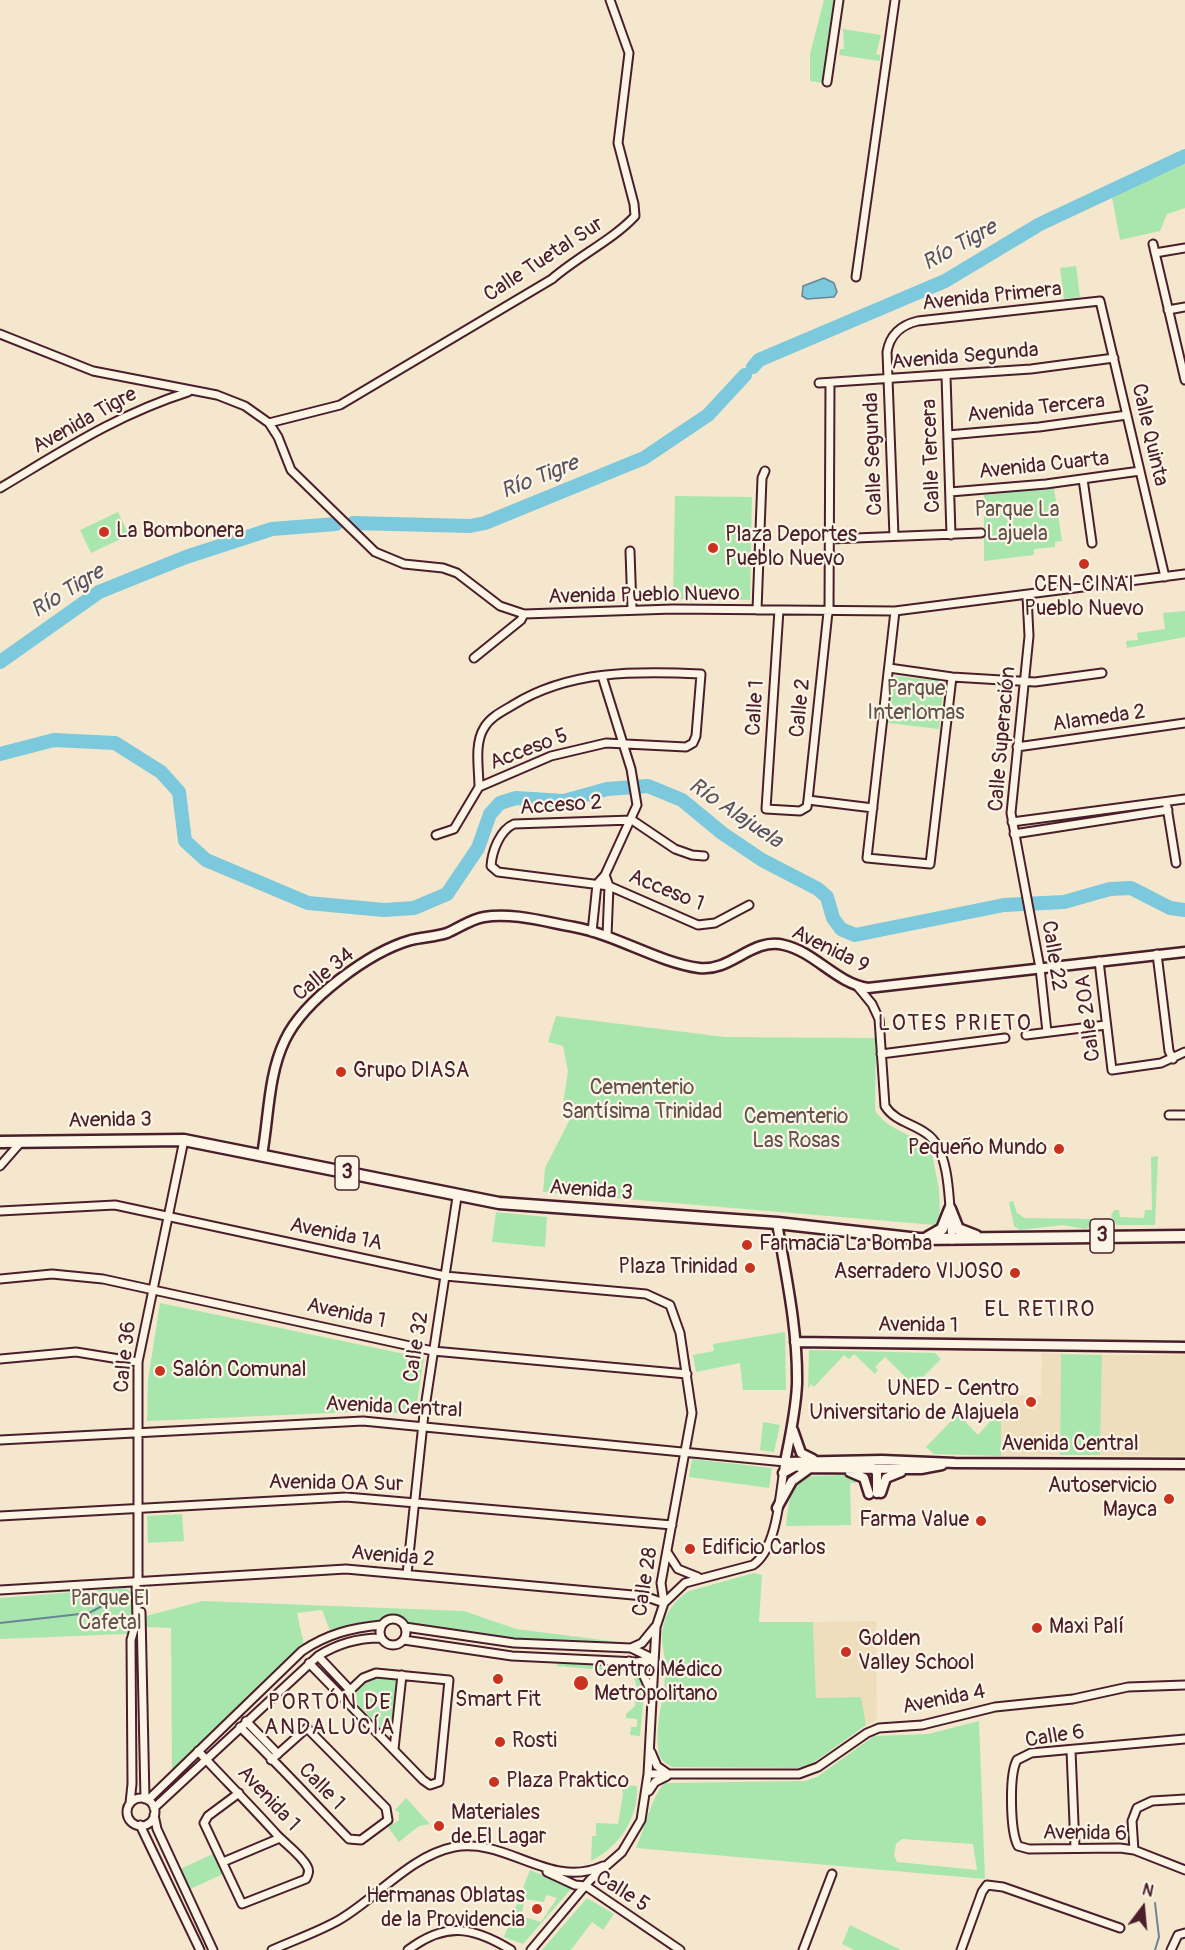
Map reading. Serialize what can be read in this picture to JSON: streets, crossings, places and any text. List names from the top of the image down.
{
  "streets": {
    "main road": ["Avenida 3", "3"],
    "street": [
      "Calle Tuetal Sur",
      "Avenida Primera",
      "Avenida Segunda",
      "Avenida Tercera",
      "Avenida Tigre",
      "Calle Quinta",
      "Calle Segunda",
      "Calle Tercera",
      "Avenida Cuarta",
      "Avenida Pueblo Nuevo",
      "Calle 1",
      "Calle 2",
      "Alameda 2",
      "Calle Superación",
      "Acceso 5",
      "Acceso 2",
      "Acceso 1",
      "Avenida 9",
      "Calle 22",
      "Calle 34",
      "Calle 20A",
      "Avenida 1A",
      "Avenida 1",
      "Calle 32",
      "Calle 36",
      "Avenida Central",
      "Avenida 0A Sur",
      "Avenida 2",
      "Calle 28",
      "Avenida 4",
      "Calle 6",
      "Avenida 6",
      "Calle 5"
    ]
  },
  "crossings": [
    ["Calle Tuetal Sur", "Avenida Pueblo Nuevo"],
    ["Avenida Primera", "Calle Quinta"],
    ["Avenida Primera", "Calle Segunda"],
    ["Avenida Segunda", "Calle Quinta"],
    ["Avenida Segunda", "Calle Segunda"],
    ["Avenida Segunda", "Calle Tercera"],
    ["Avenida Segunda", "Calle 2"],
    ["Avenida Tercera", "Calle Quinta"],
    ["Avenida Tercera", "Calle Tercera"],
    ["Avenida Tigre", "Avenida Pueblo Nuevo"],
    ["Calle Quinta", "Avenida Cuarta"],
    ["Calle Quinta", "Avenida Pueblo Nuevo"],
    ["Calle Tercera", "Avenida Cuarta"],
    ["Avenida Pueblo Nuevo", "Calle 1"],
    ["Avenida Pueblo Nuevo", "Calle 2"],
    ["Avenida Pueblo Nuevo", "Calle Superación"],
    ["Calle 1", "Calle 2"],
    ["Calle 1", "Avenida 1"],
    ["Alameda 2", "Calle Superación"],
    ["Calle Superación", "Calle 22"],
    ["Acceso 2", "Acceso 1"],
    ["Avenida 9", "Calle 22"],
    ["Avenida 9", "Calle 34"],
    ["Avenida 9", "Calle 20A"],
    ["Calle 34", "Avenida 3"],
    ["Avenida 3", "Calle 32"],
    ["Avenida 3", "Calle 36"],
    ["Avenida 1A", "Calle 32"],
    ["Avenida 1A", "Calle 36"],
    ["Avenida 1A", "Calle 28"],
    ["Avenida 1", "Calle 32"],
    ["Avenida 1", "Calle 36"],
    ["Avenida 1", "Calle 28"],
    ["Calle 32", "Avenida Central"],
    ["Calle 32", "Avenida 0A Sur"],
    ["Calle 32", "Avenida 2"],
    ["Calle 36", "Avenida Central"],
    ["Calle 36", "Avenida 0A Sur"],
    ["Calle 36", "Avenida 2"],
    ["Avenida Central", "Calle 28"],
    ["Avenida 0A Sur", "Calle 28"],
    ["Avenida 2", "Calle 28"],
    ["Calle 28", "Avenida 4"],
    ["Calle 28", "Calle 5"],
    ["Calle 6", "Avenida 6"]
  ],
  "districts": ["LOTES PRIETO", "EL RETIRO", "PORTÓN DE ANDALUCÍA"],
  "water": ["Río Tigre", "Río Alajuela"],
  "parks": [
    "Parque La Lajuela",
    "Parque Interlomas",
    "Cementerio Santísima Trinidad",
    "Cementerio Las Rosas",
    "Parque El Cafetal"
  ],
  "places": [
    "La Bombonera",
    "Plaza Deportes Pueblo Nuevo",
    "CEN-CINAI Pueblo Nuevo",
    "Grupo DIASA",
    "Pequeño Mundo",
    "Farmacia La Bomba",
    "Plaza Trinidad",
    "Aserradero VIJOSO",
    "Salón Comunal",
    "UNED - Centro Universitario de Alajuela",
    "Autoservicio Mayca",
    "Farma Value",
    "Edificio Carlos",
    "Maxi Palí",
    "Golden Valley School",
    "Smart Fit",
    "Centro Médico Metropolitano",
    "Rosti",
    "Plaza Praktico",
    "Materiales de El Lagar",
    "Hermanas Oblatas de la Providencia"
  ],
  "north": "top"
}
